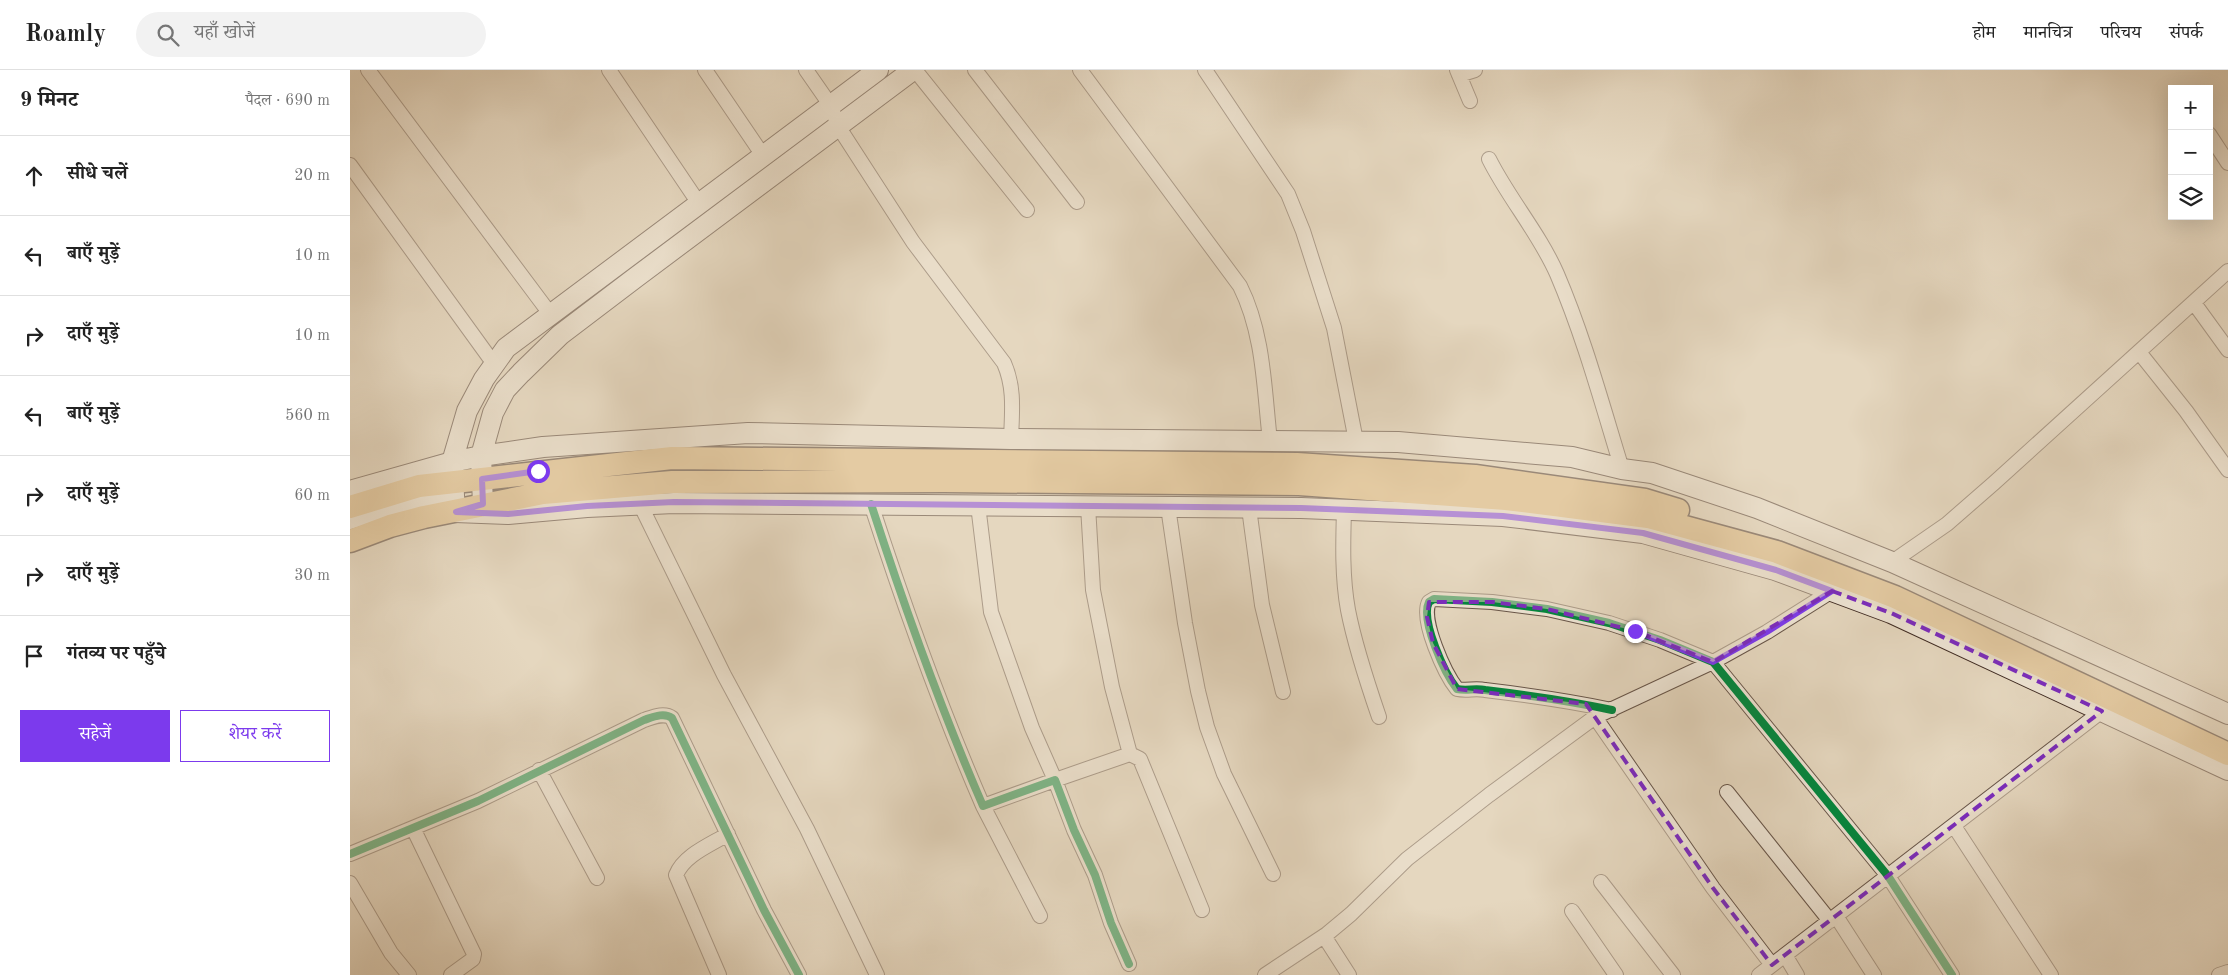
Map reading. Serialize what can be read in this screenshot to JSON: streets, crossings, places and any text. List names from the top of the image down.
{
  "page": {
    "header": "Roamly",
    "search": "यहाँ खोजें",
    "nav": [
      "होम",
      "मानचित्र",
      "परिचय",
      "संपर्क"
    ],
    "heading": ["9 मिनट", "पैदल · 690 m"],
    "map_buttons": ["+", "−"],
    "list": [
      ["सीधे चलें", "20 m"],
      ["बाएँ मुड़ें", "10 m"],
      ["दाएँ मुड़ें", "10 m"],
      ["बाएँ मुड़ें", "560 m"],
      ["दाएँ मुड़ें", "60 m"],
      ["दाएँ मुड़ें", "30 m"],
      "गंतव्य पर पहुँचे"
    ],
    "buttons": ["सहेजें", "शेयर करें"]
  }
}
